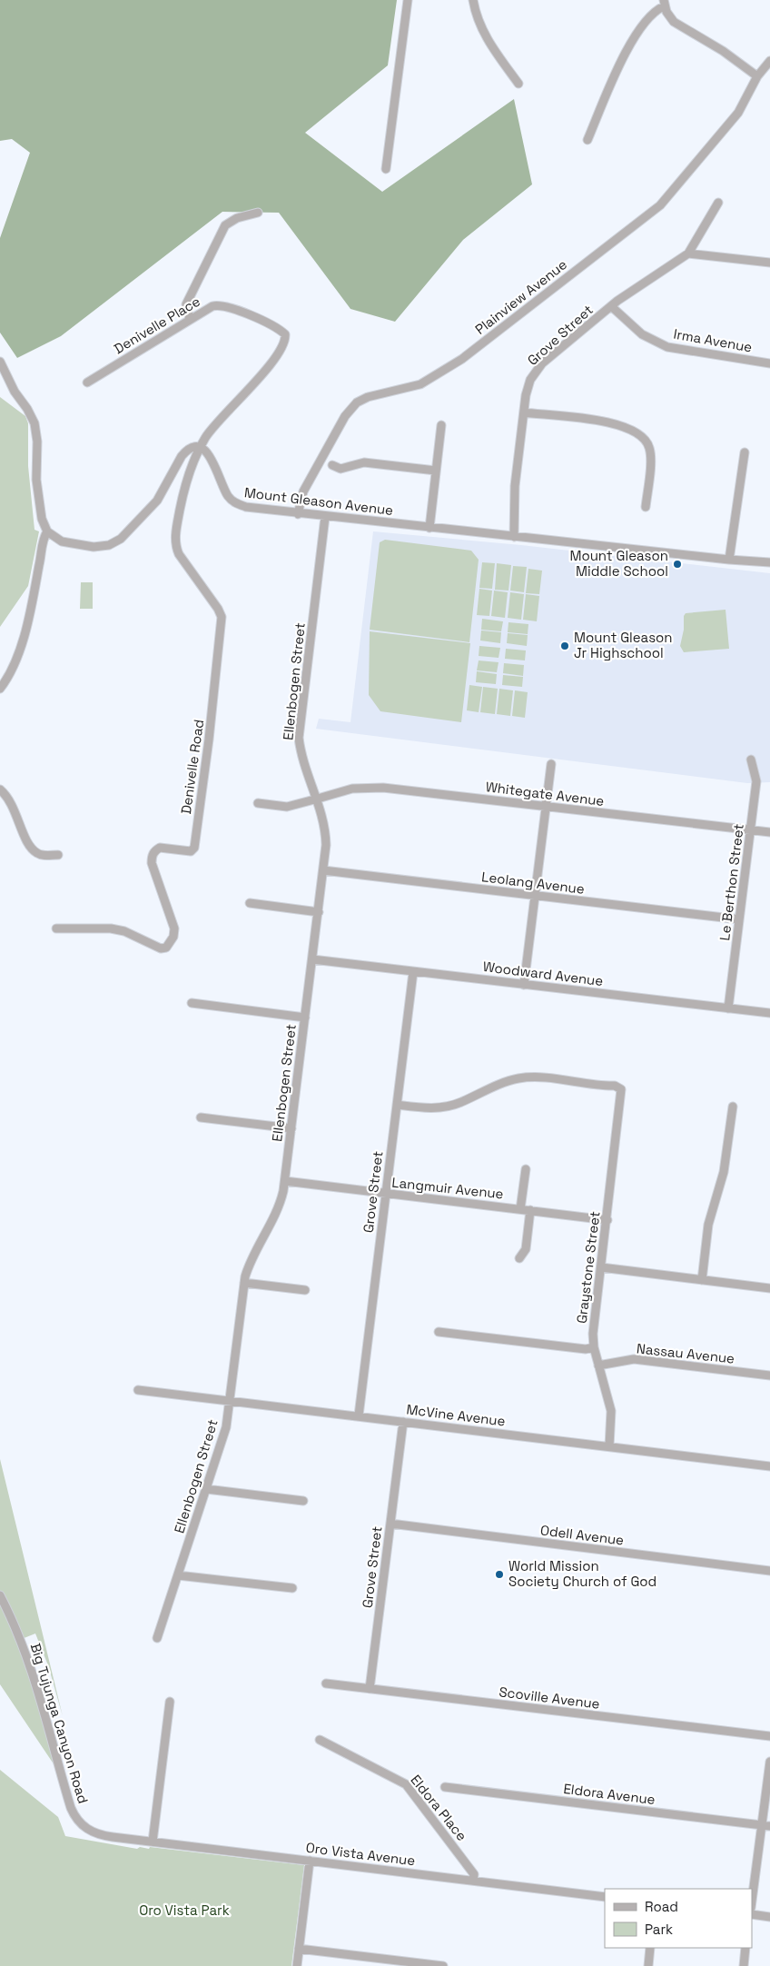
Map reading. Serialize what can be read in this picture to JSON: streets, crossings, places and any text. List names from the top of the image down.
{
  "streets": {
    "street": [
      "Plainview Avenue",
      "Denivelle Place",
      "Grove Street",
      "Irma Avenue",
      "Mount Gleason Avenue",
      "Ellenbogen Street",
      "Denivelle Road",
      "Whitegate Avenue",
      "Le Berthon Street",
      "Leolang Avenue",
      "Woodward Avenue",
      "Langmuir Avenue",
      "Graystone Street",
      "Nassau Avenue",
      "McVine Avenue",
      "Odell Avenue",
      "Scoville Avenue",
      "Big Tujunga Canyon Road",
      "Eldora Avenue",
      "Eldora Place",
      "Oro Vista Avenue"
    ]
  },
  "crossings": [
    ["Plainview Avenue", "Mount Gleason Avenue"],
    ["Denivelle Place", "Mount Gleason Avenue"],
    ["Denivelle Place", "Denivelle Road"],
    ["Grove Street", "Irma Avenue"],
    ["Grove Street", "Mount Gleason Avenue"],
    ["Grove Street", "Woodward Avenue"],
    ["Grove Street", "Langmuir Avenue"],
    ["Grove Street", "Graystone Street"],
    ["Grove Street", "McVine Avenue"],
    ["Grove Street", "Odell Avenue"],
    ["Grove Street", "Scoville Avenue"],
    ["Mount Gleason Avenue", "Ellenbogen Street"],
    ["Mount Gleason Avenue", "Denivelle Road"],
    ["Ellenbogen Street", "Whitegate Avenue"],
    ["Ellenbogen Street", "Leolang Avenue"],
    ["Ellenbogen Street", "Woodward Avenue"],
    ["Ellenbogen Street", "Langmuir Avenue"],
    ["Ellenbogen Street", "McVine Avenue"],
    ["Whitegate Avenue", "Le Berthon Street"],
    ["Le Berthon Street", "Leolang Avenue"],
    ["Le Berthon Street", "Woodward Avenue"],
    ["Langmuir Avenue", "Graystone Street"],
    ["Graystone Street", "Nassau Avenue"],
    ["Graystone Street", "McVine Avenue"],
    ["Big Tujunga Canyon Road", "Oro Vista Avenue"],
    ["Eldora Place", "Oro Vista Avenue"]
  ],
  "parks": ["Oro Vista Park"],
  "places": ["Mount Gleason Middle School", "Mount Gleason Jr Highschool", "World Mission Society Church of God"],
  "legend": ["Road", "Park"]
}
